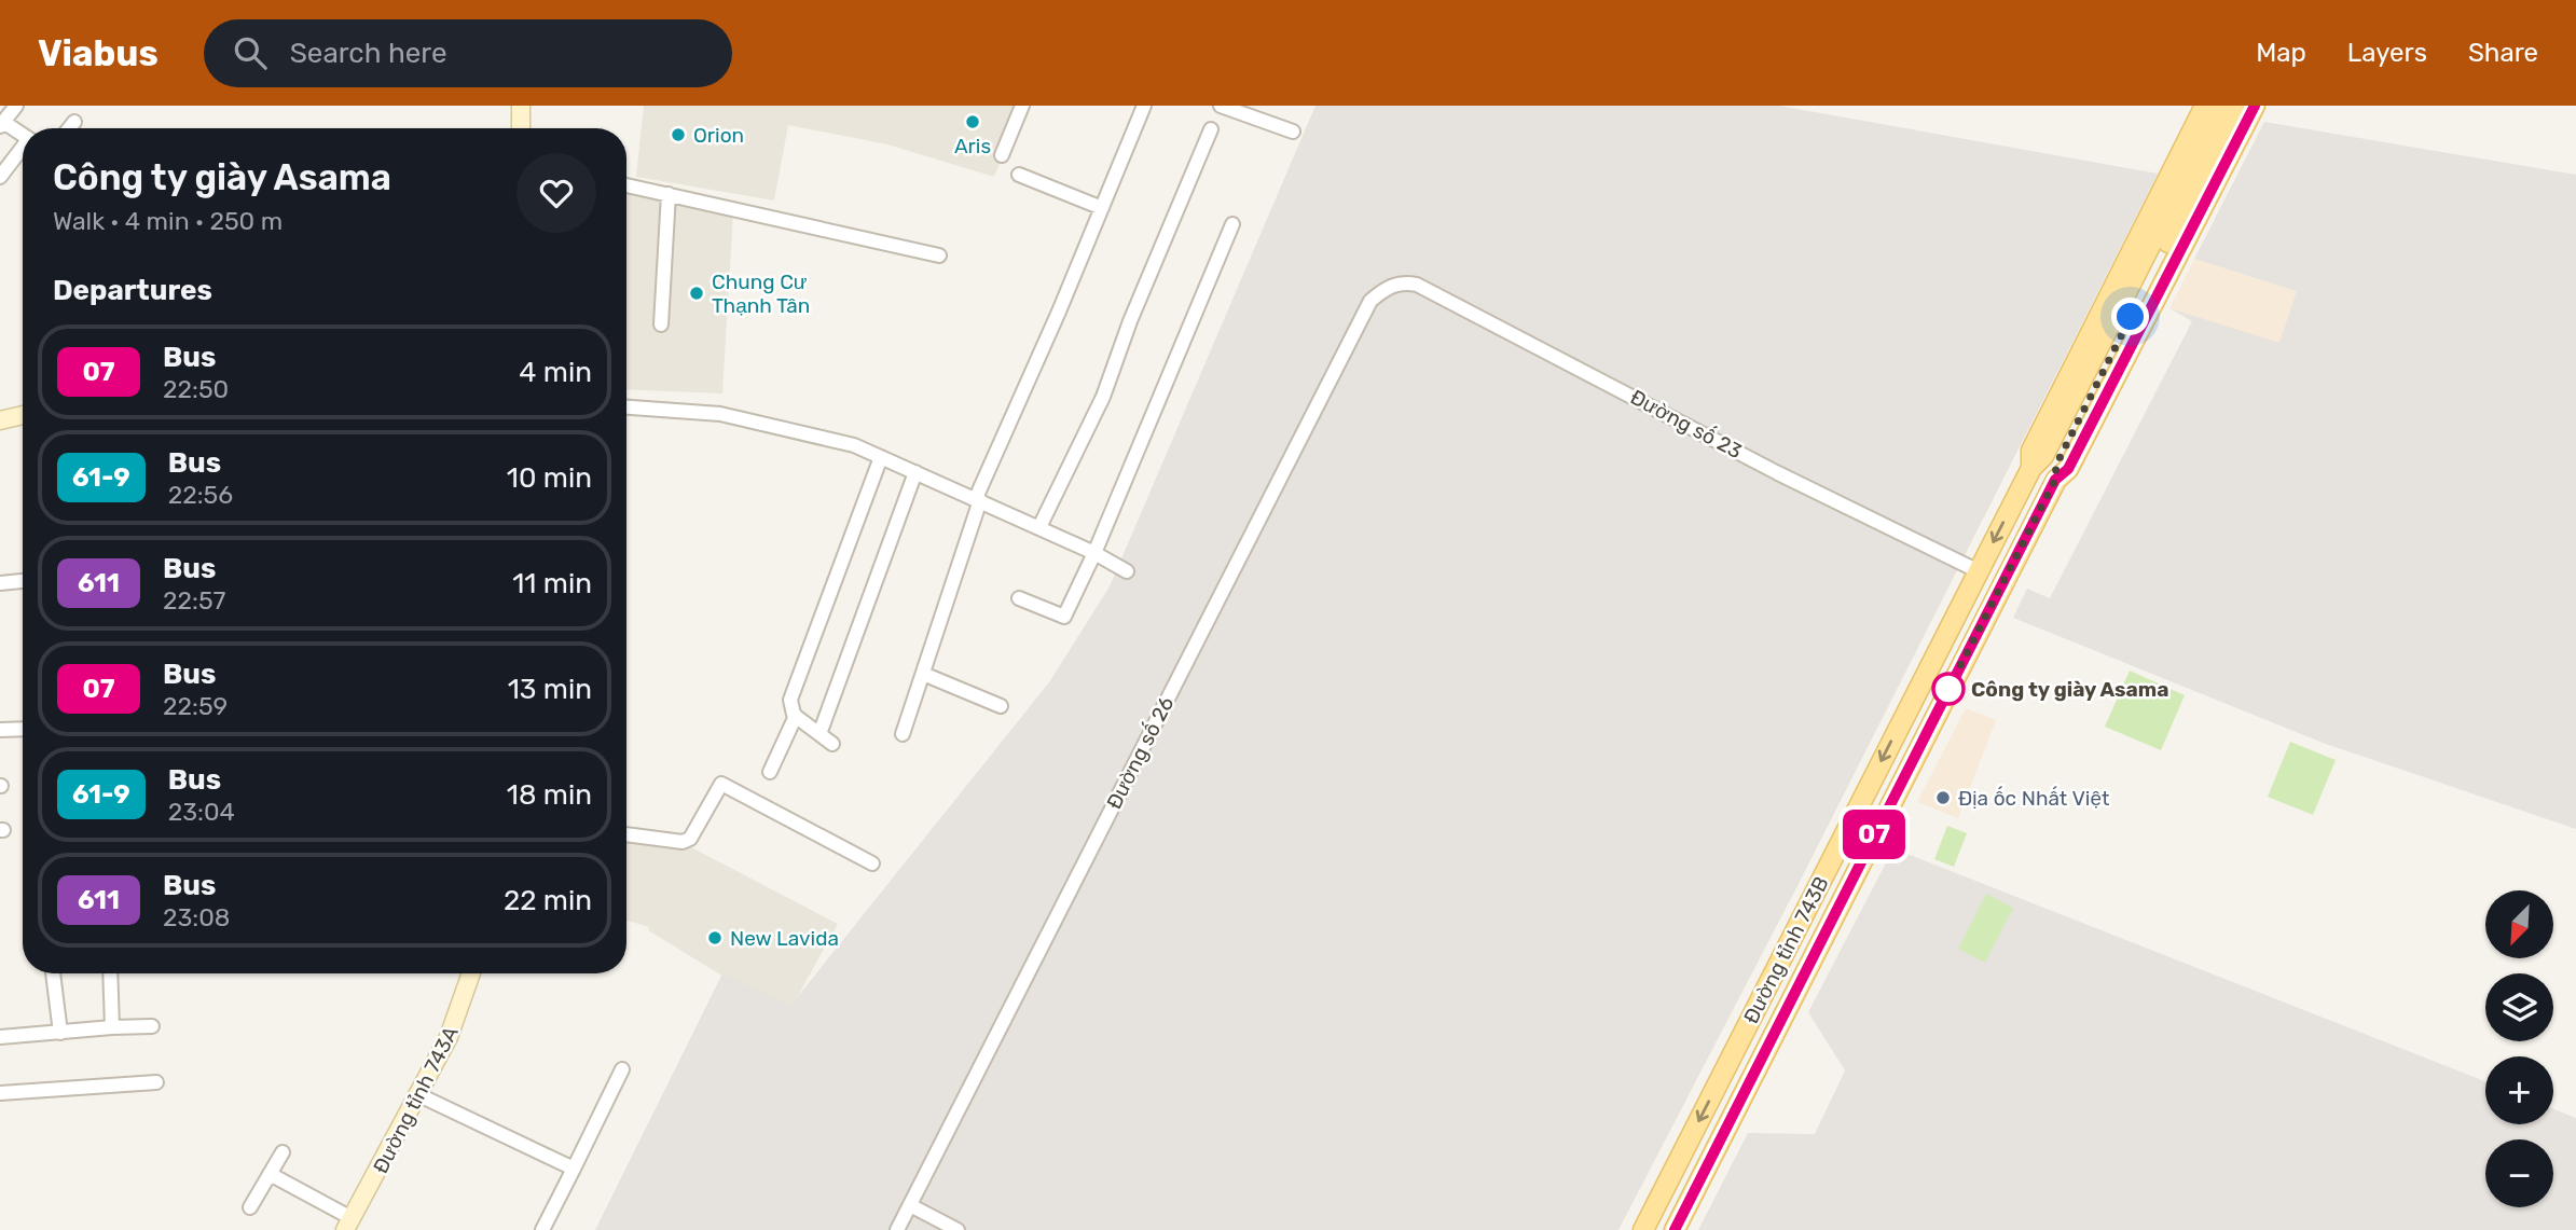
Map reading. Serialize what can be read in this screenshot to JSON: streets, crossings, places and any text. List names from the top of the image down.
{
  "streets": {
    "main road": ["Đường tỉnh 743B", "Đường tỉnh 743A"],
    "street": ["Đường số 23", "Đường số 26"]
  },
  "crossings": [
    ["Đường số 23", "Đường số 26"],
    ["Đường số 23", "Đường tỉnh 743B"]
  ],
  "places": [
    "Aris",
    "Orion",
    "Chung Cư Thạnh Tân",
    "Công ty giày Asama",
    "Địa ốc Nhất Việt",
    "New Lavida"
  ],
  "lines": ["bus line 07"],
  "north": "bottom left",
  "page": {
    "header": "Viabus",
    "search": "Search here",
    "nav": ["Map", "Layers", "Share"],
    "on_map": "07",
    "heading": [
      ["Công ty giày Asama", "Walk · 4 min · 250 m"],
      "Departures"
    ],
    "list": [
      {
        "mark": "07",
        "name": "Bus",
        "note": "22:50",
        "value": "4 min"
      },
      {
        "mark": "61-9",
        "name": "Bus",
        "note": "22:56",
        "value": "10 min"
      },
      {
        "mark": "611",
        "name": "Bus",
        "note": "22:57",
        "value": "11 min"
      },
      {
        "mark": "07",
        "name": "Bus",
        "note": "22:59",
        "value": "13 min"
      },
      {
        "mark": "61-9",
        "name": "Bus",
        "note": "23:04",
        "value": "18 min"
      },
      {
        "mark": "611",
        "name": "Bus",
        "note": "23:08",
        "value": "22 min"
      }
    ],
    "map_buttons": ["+", "−"]
  }
}
